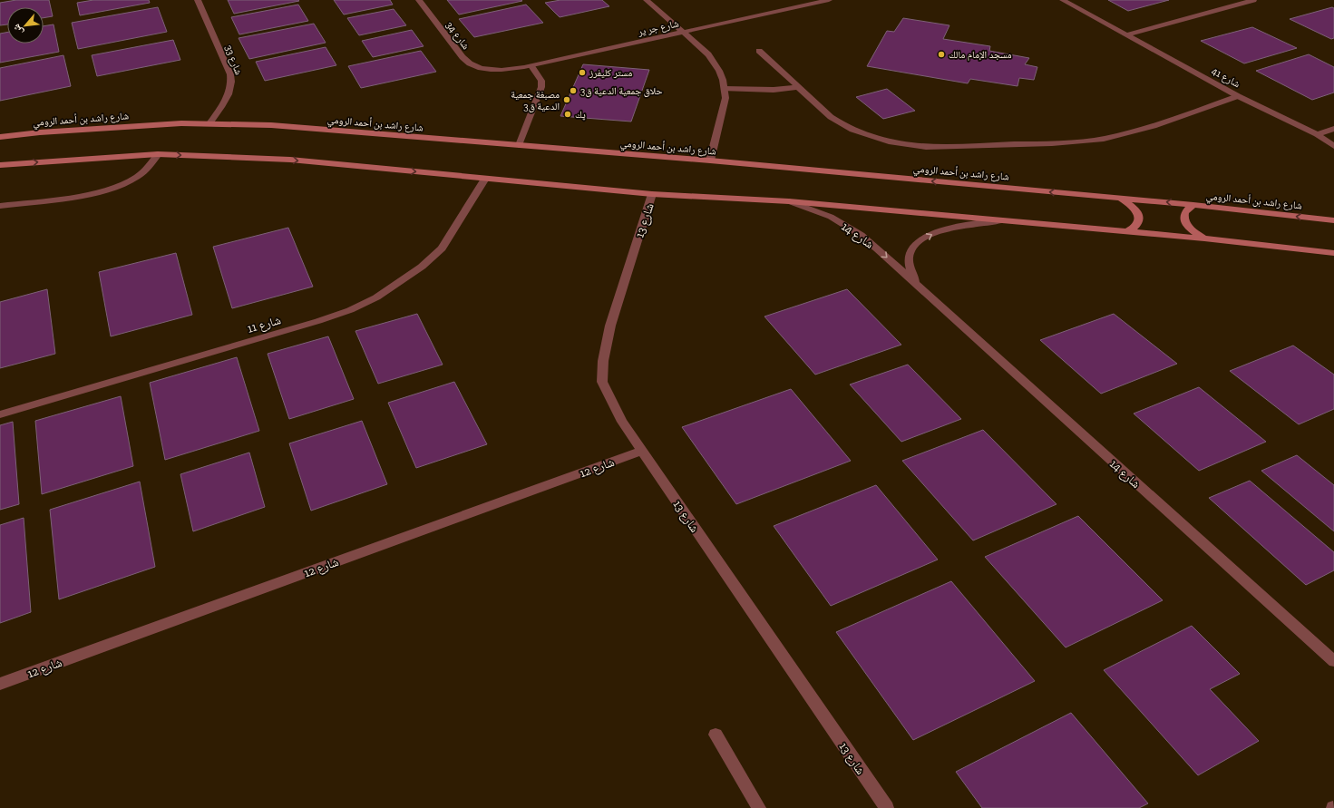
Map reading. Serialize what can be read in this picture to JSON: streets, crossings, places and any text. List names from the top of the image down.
{
  "streets": {
    "street": [
      "شارع جر ير",
      "شارع 34",
      "شارع 33",
      "شارع 41",
      "شارع راشد بن أحمد الرومي",
      "شارع 13",
      "شارع 14",
      "شارع 11",
      "شارع 12"
    ]
  },
  "crossings": [
    ["شارع جر ير", "شارع 34"],
    ["شارع 33", "شارع راشد بن أحمد الرومي"],
    ["شارع 13", "شارع 12"]
  ],
  "places": [
    "مسجد الإمام مالك",
    "مستر كليفرز",
    "حلاق جمعية الدعية ق3",
    "مصبغة جمعية الدعية ق3",
    "پك"
  ],
  "north": "bottom left"
}
